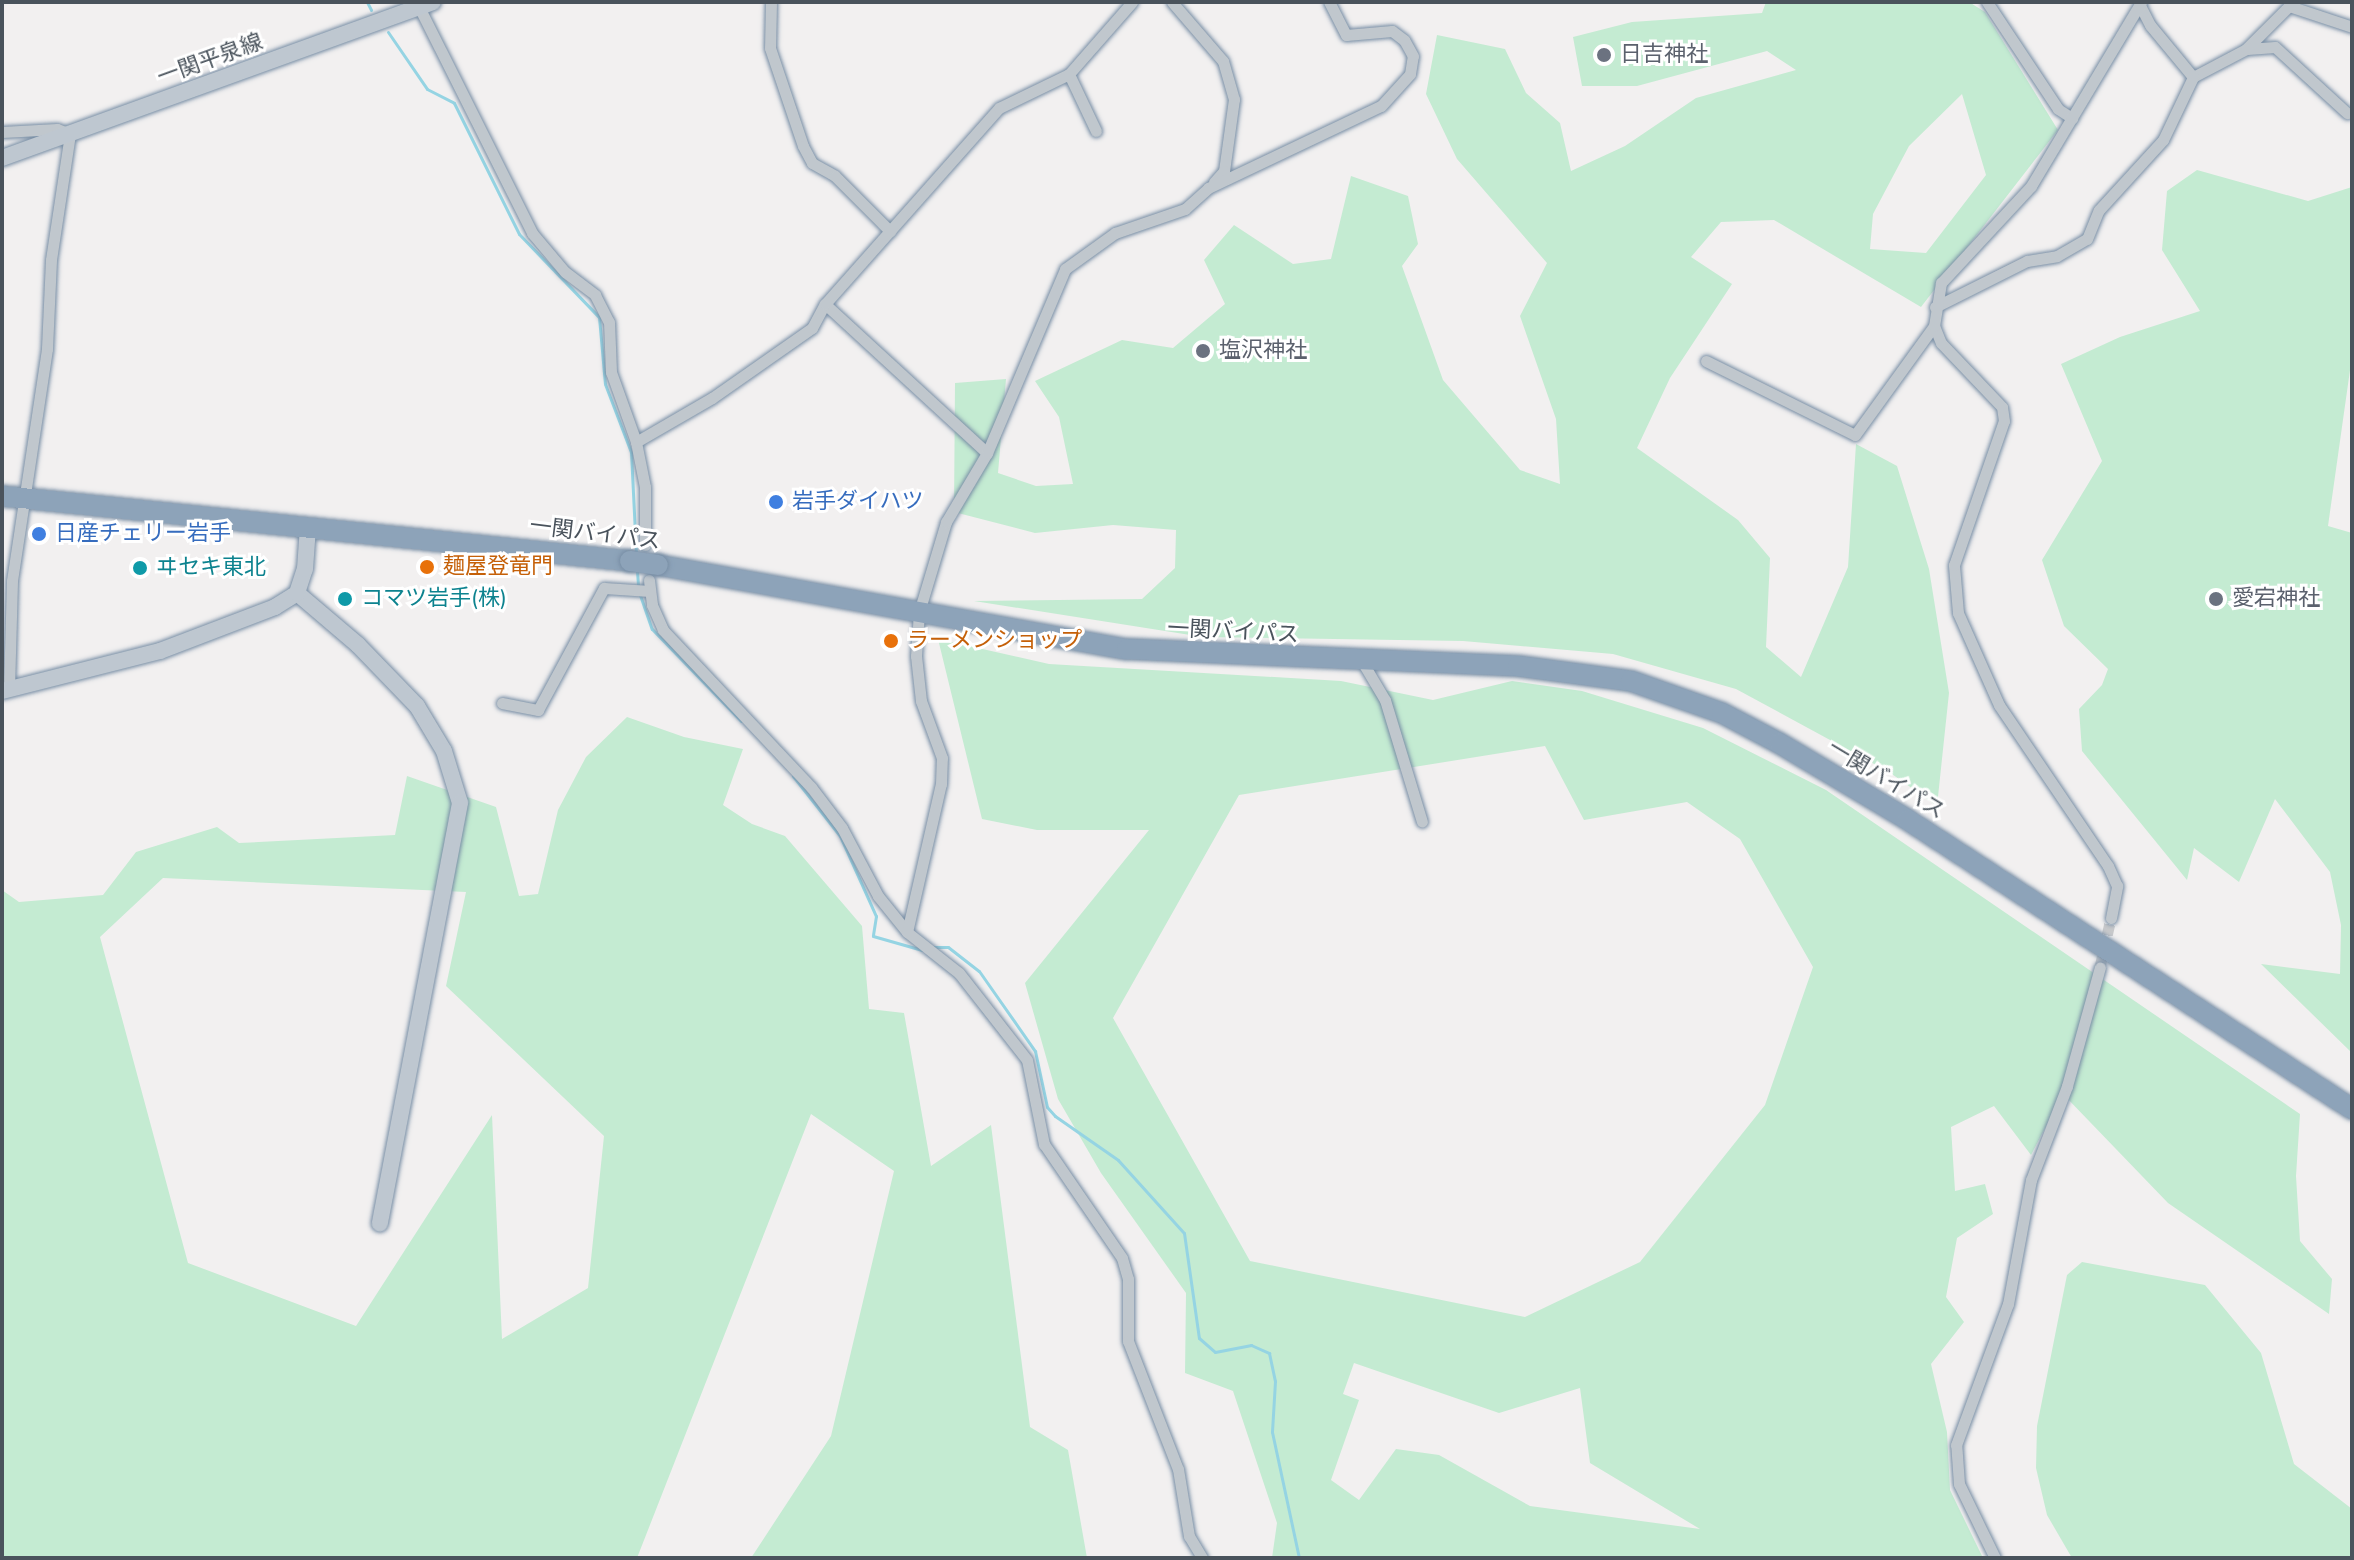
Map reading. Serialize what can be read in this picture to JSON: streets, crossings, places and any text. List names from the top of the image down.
{
  "streets": {
    "highway": ["一関バイパス"],
    "street": ["一関平泉線"]
  },
  "places": [
    "日吉神社",
    "塩沢神社",
    "岩手ダイハツ",
    "日産チェリー岩手",
    "麺屋登竜門",
    "ヰセキ東北",
    "コマツ岩手(株)",
    "愛宕神社",
    "ラーメンショップ"
  ]
}
